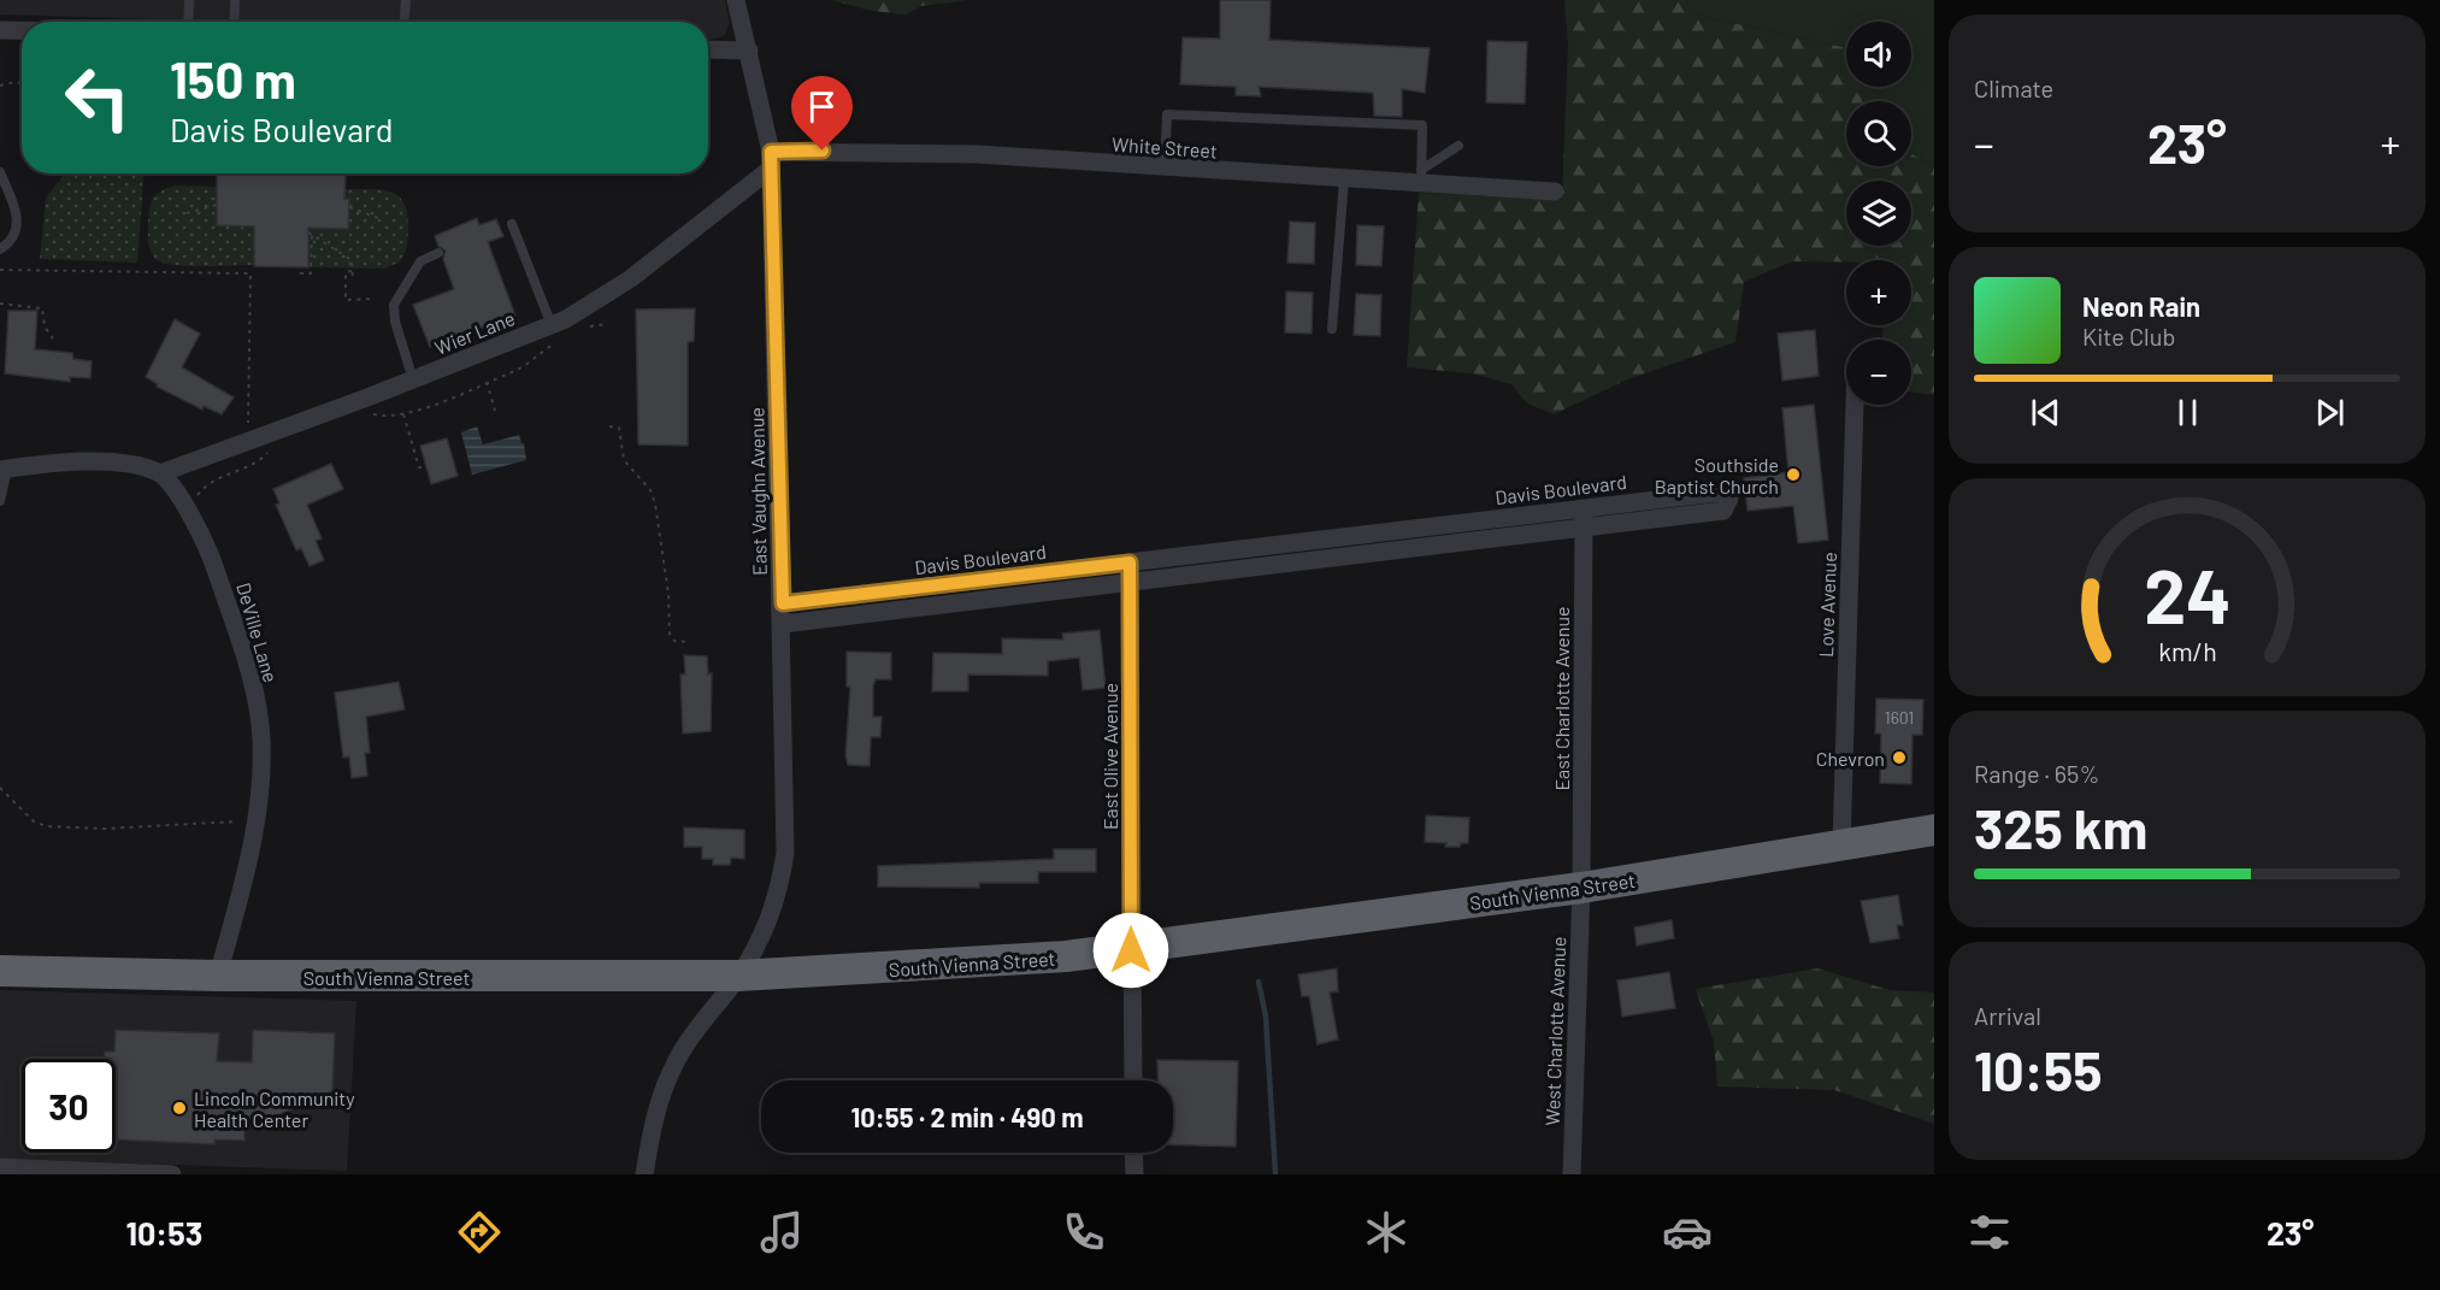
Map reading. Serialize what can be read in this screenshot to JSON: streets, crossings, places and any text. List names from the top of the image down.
{
  "streets": {
    "highway": ["South Vienna Street"],
    "street": [
      "White Street",
      "Wier Lane",
      "Davis Boulevard",
      "East Vaughn Avenue",
      "Love Avenue",
      "DeVille Lane",
      "East Charlotte Avenue",
      "East Olive Avenue",
      "West Charlotte Avenue"
    ]
  },
  "crossings": [
    ["White Street", "Wier Lane"],
    ["White Street", "East Vaughn Avenue"],
    ["Wier Lane", "East Vaughn Avenue"],
    ["Wier Lane", "DeVille Lane"],
    ["Davis Boulevard", "East Vaughn Avenue"],
    ["Davis Boulevard", "East Charlotte Avenue"],
    ["Davis Boulevard", "East Olive Avenue"],
    ["East Vaughn Avenue", "South Vienna Street"],
    ["Love Avenue", "South Vienna Street"],
    ["DeVille Lane", "South Vienna Street"],
    ["East Charlotte Avenue", "South Vienna Street"],
    ["East Charlotte Avenue", "West Charlotte Avenue"],
    ["East Olive Avenue", "South Vienna Street"],
    ["South Vienna Street", "West Charlotte Avenue"]
  ],
  "places": ["Southside Baptist Church", "Chevron", "Lincoln Community Health Center"],
  "house_numbers": ["1601"],
  "page": {
    "tile": [
      "Climate",
      ["Range · 65%", "325 km"],
      ["Arrival", "10:55"]
    ],
    "map_buttons": ["+", "−"],
    "turn": ["150 m", "Davis Boulevard"],
    "heat": ["−", "23°", "+"],
    "song": ["Neon Rain", "Kite Club"],
    "limit": "30",
    "trip": "10:55 · 2 min · 490 m",
    "tabs": ["10:53", "23°"],
    "gauge": ["24", "km/h"]
  }
}
